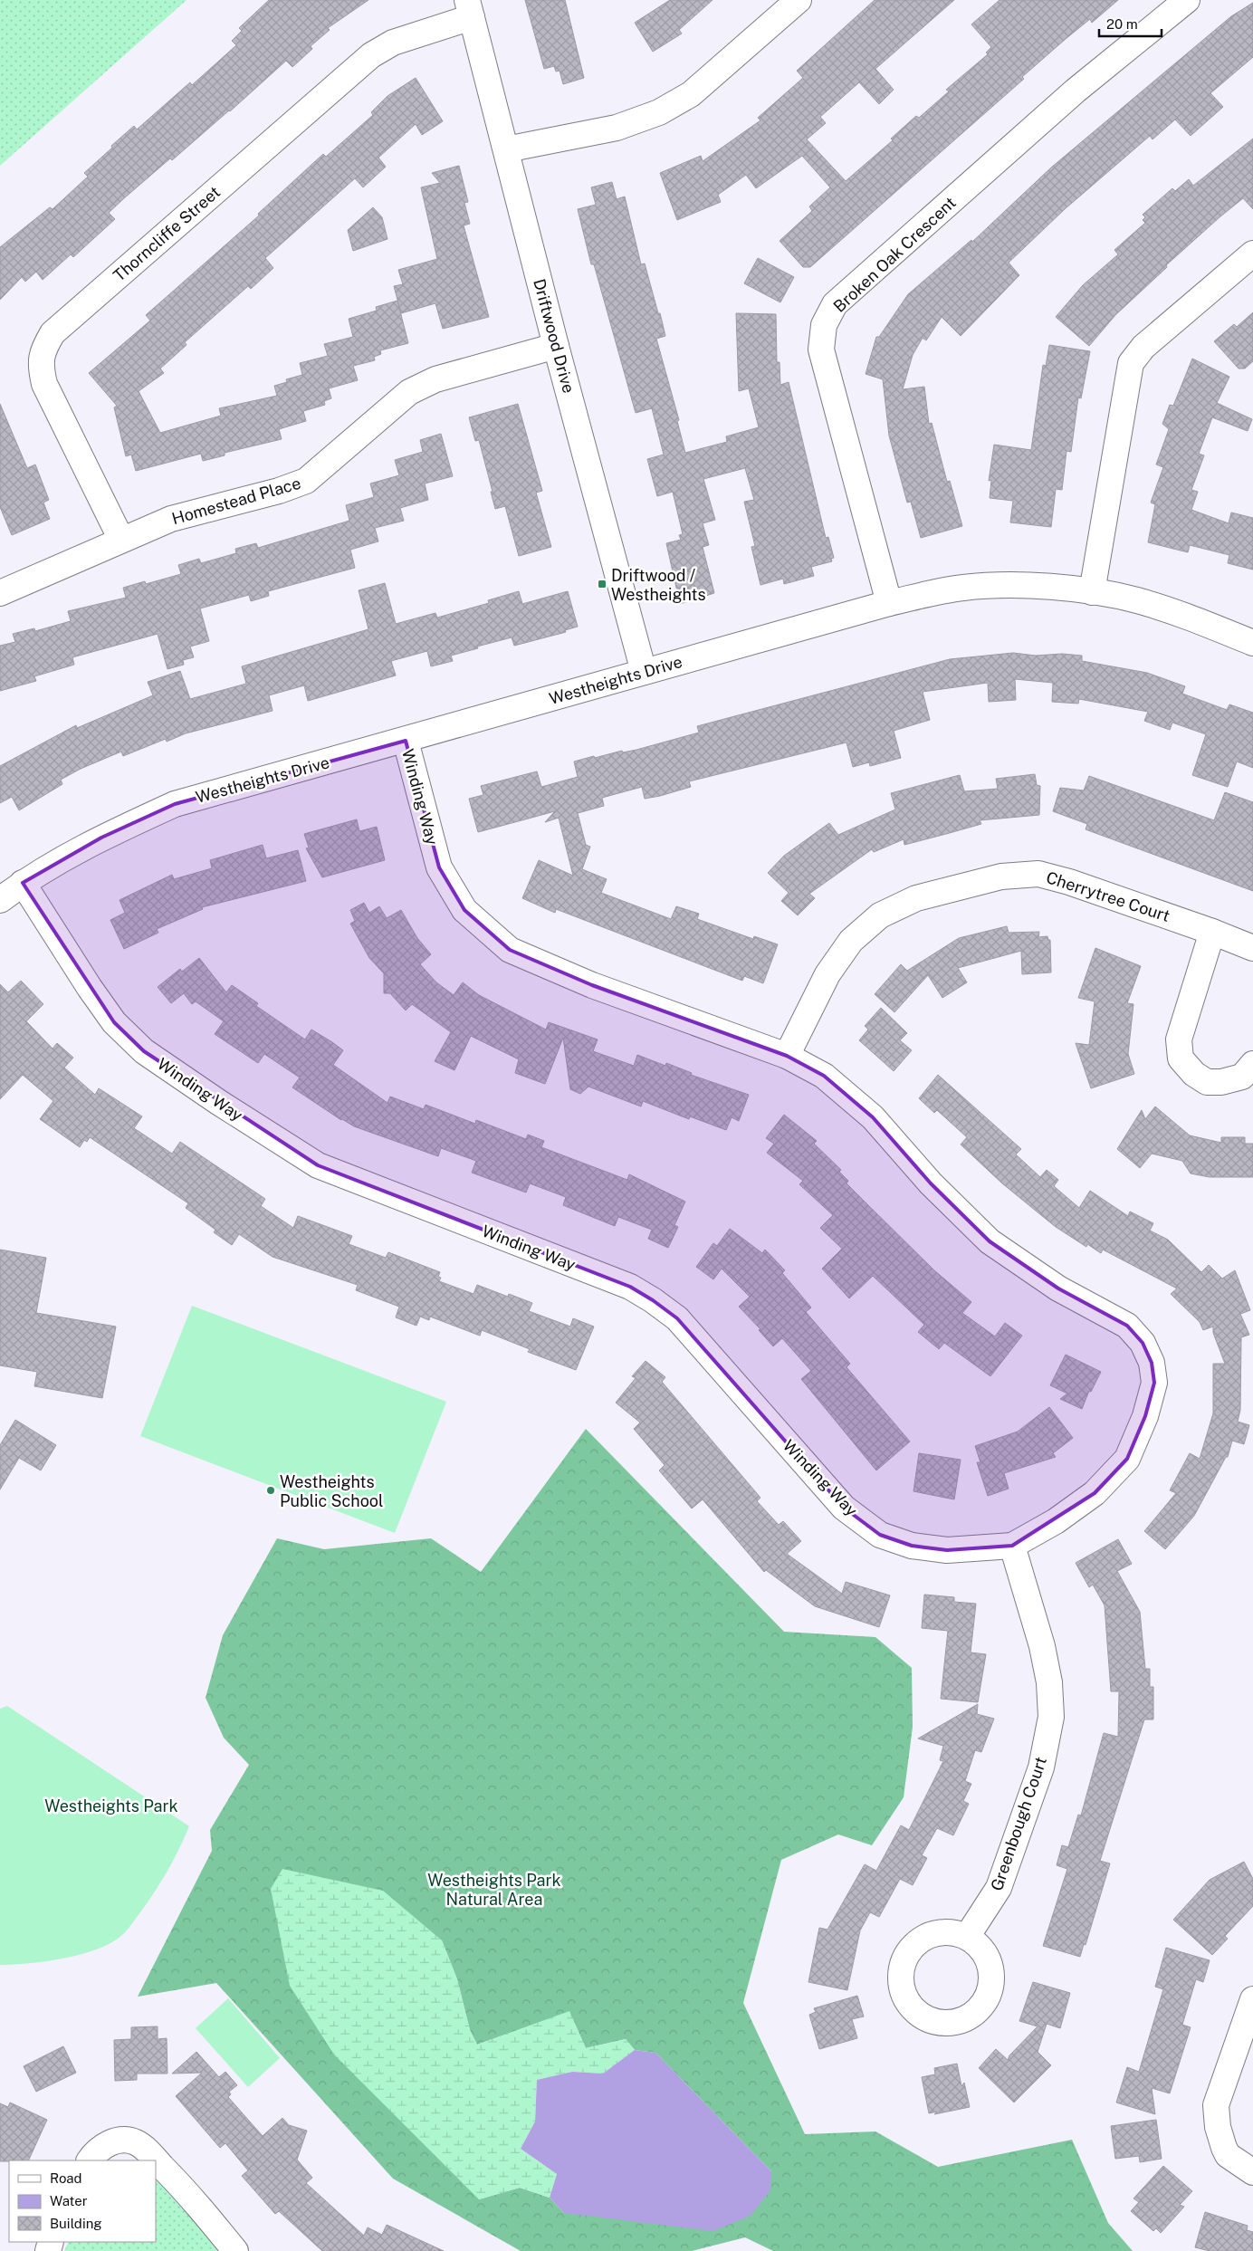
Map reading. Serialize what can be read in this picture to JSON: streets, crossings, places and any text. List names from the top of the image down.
{
  "streets": {
    "street": [
      "Thorncliffe Street",
      "Broken Oak Crescent",
      "Driftwood Drive",
      "Homestead Place",
      "Westheights Drive",
      "Winding Way",
      "Cherrytree Court",
      "Greenbough Court"
    ]
  },
  "crossings": [
    ["Thorncliffe Street", "Driftwood Drive"],
    ["Thorncliffe Street", "Homestead Place"],
    ["Broken Oak Crescent", "Westheights Drive"],
    ["Driftwood Drive", "Homestead Place"],
    ["Driftwood Drive", "Westheights Drive"],
    ["Westheights Drive", "Winding Way"],
    ["Winding Way", "Cherrytree Court"],
    ["Winding Way", "Greenbough Court"]
  ],
  "parks": ["Westheights Park", "Westheights Park Natural Area"],
  "places": {
    "transit": ["Driftwood / Westheights"],
    "other": ["Westheights Public School"]
  },
  "legend": ["Road", "Water", "Building"],
  "scale_bar": "20 m"
}
